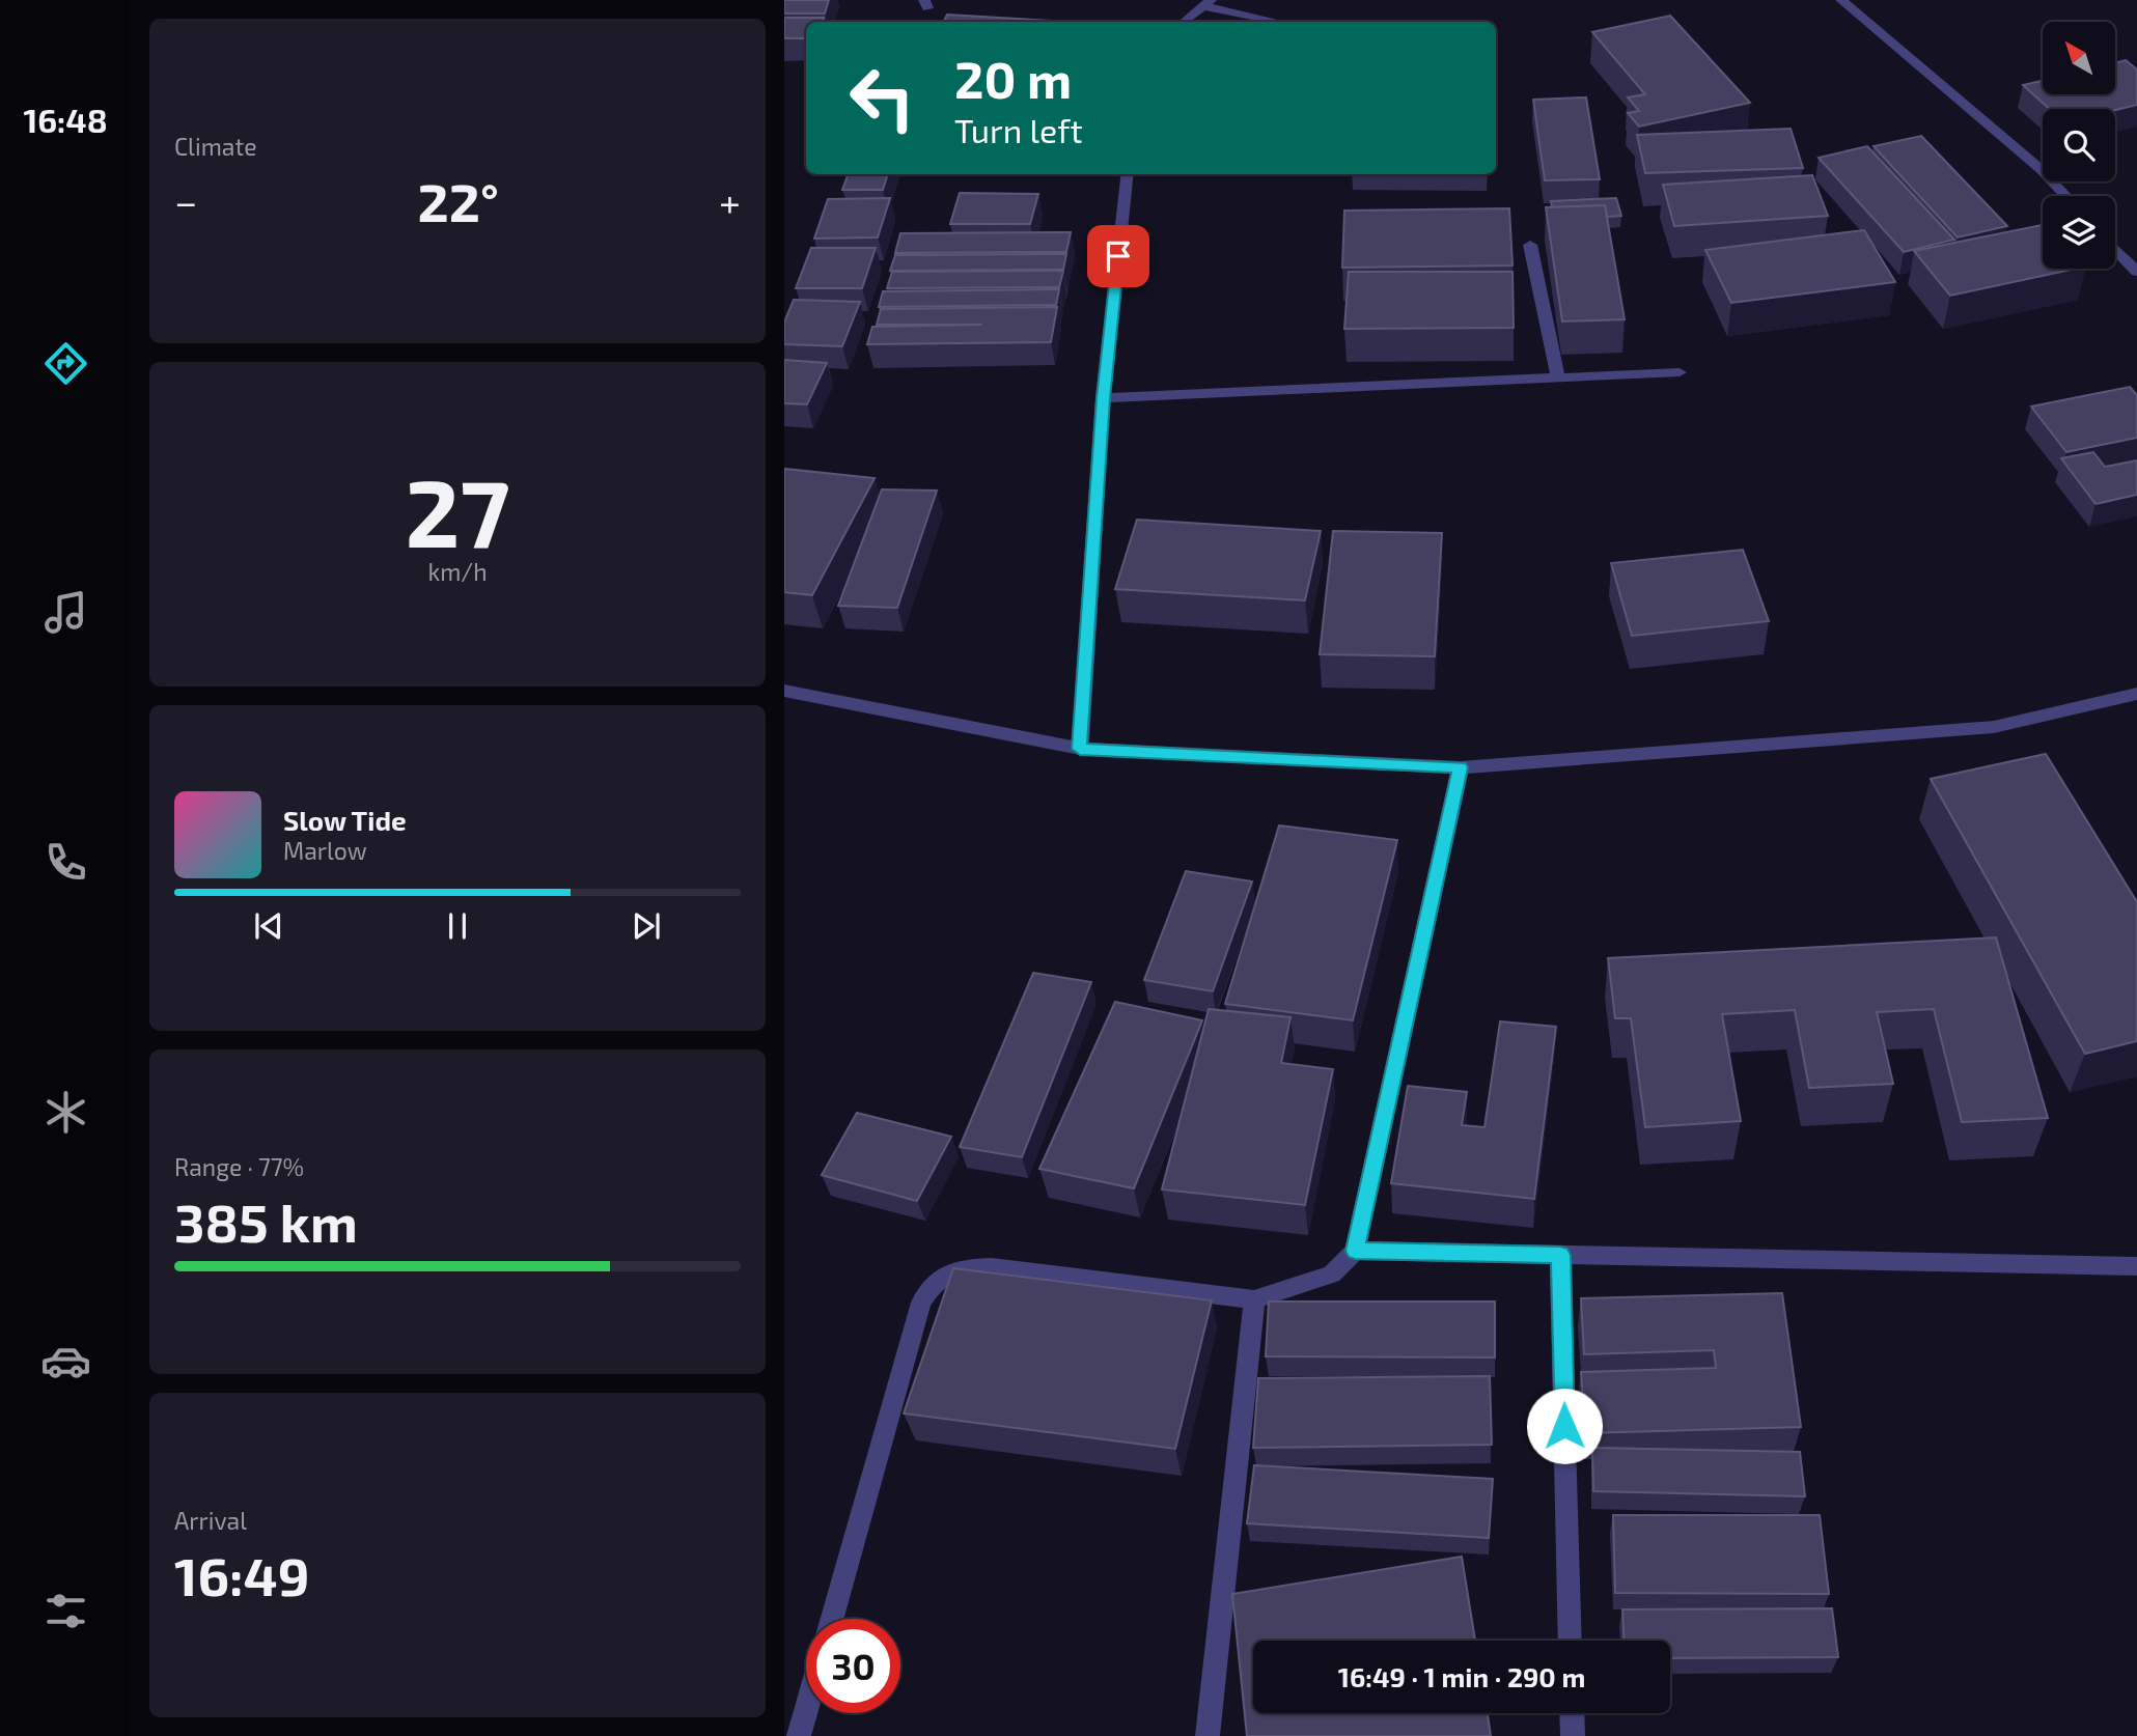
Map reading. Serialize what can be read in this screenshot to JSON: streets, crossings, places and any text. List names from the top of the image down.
{
  "north": "top left",
  "page": {
    "tabs": "16:48",
    "tile": [
      "Climate",
      ["27", "km/h"],
      ["Range · 77%", "385 km"],
      ["Arrival", "16:49"]
    ],
    "turn": ["20 m", "Turn left"],
    "heat": ["−", "22°", "+"],
    "song": ["Slow Tide", "Marlow"],
    "limit": "30",
    "trip": "16:49 · 1 min · 290 m"
  }
}
